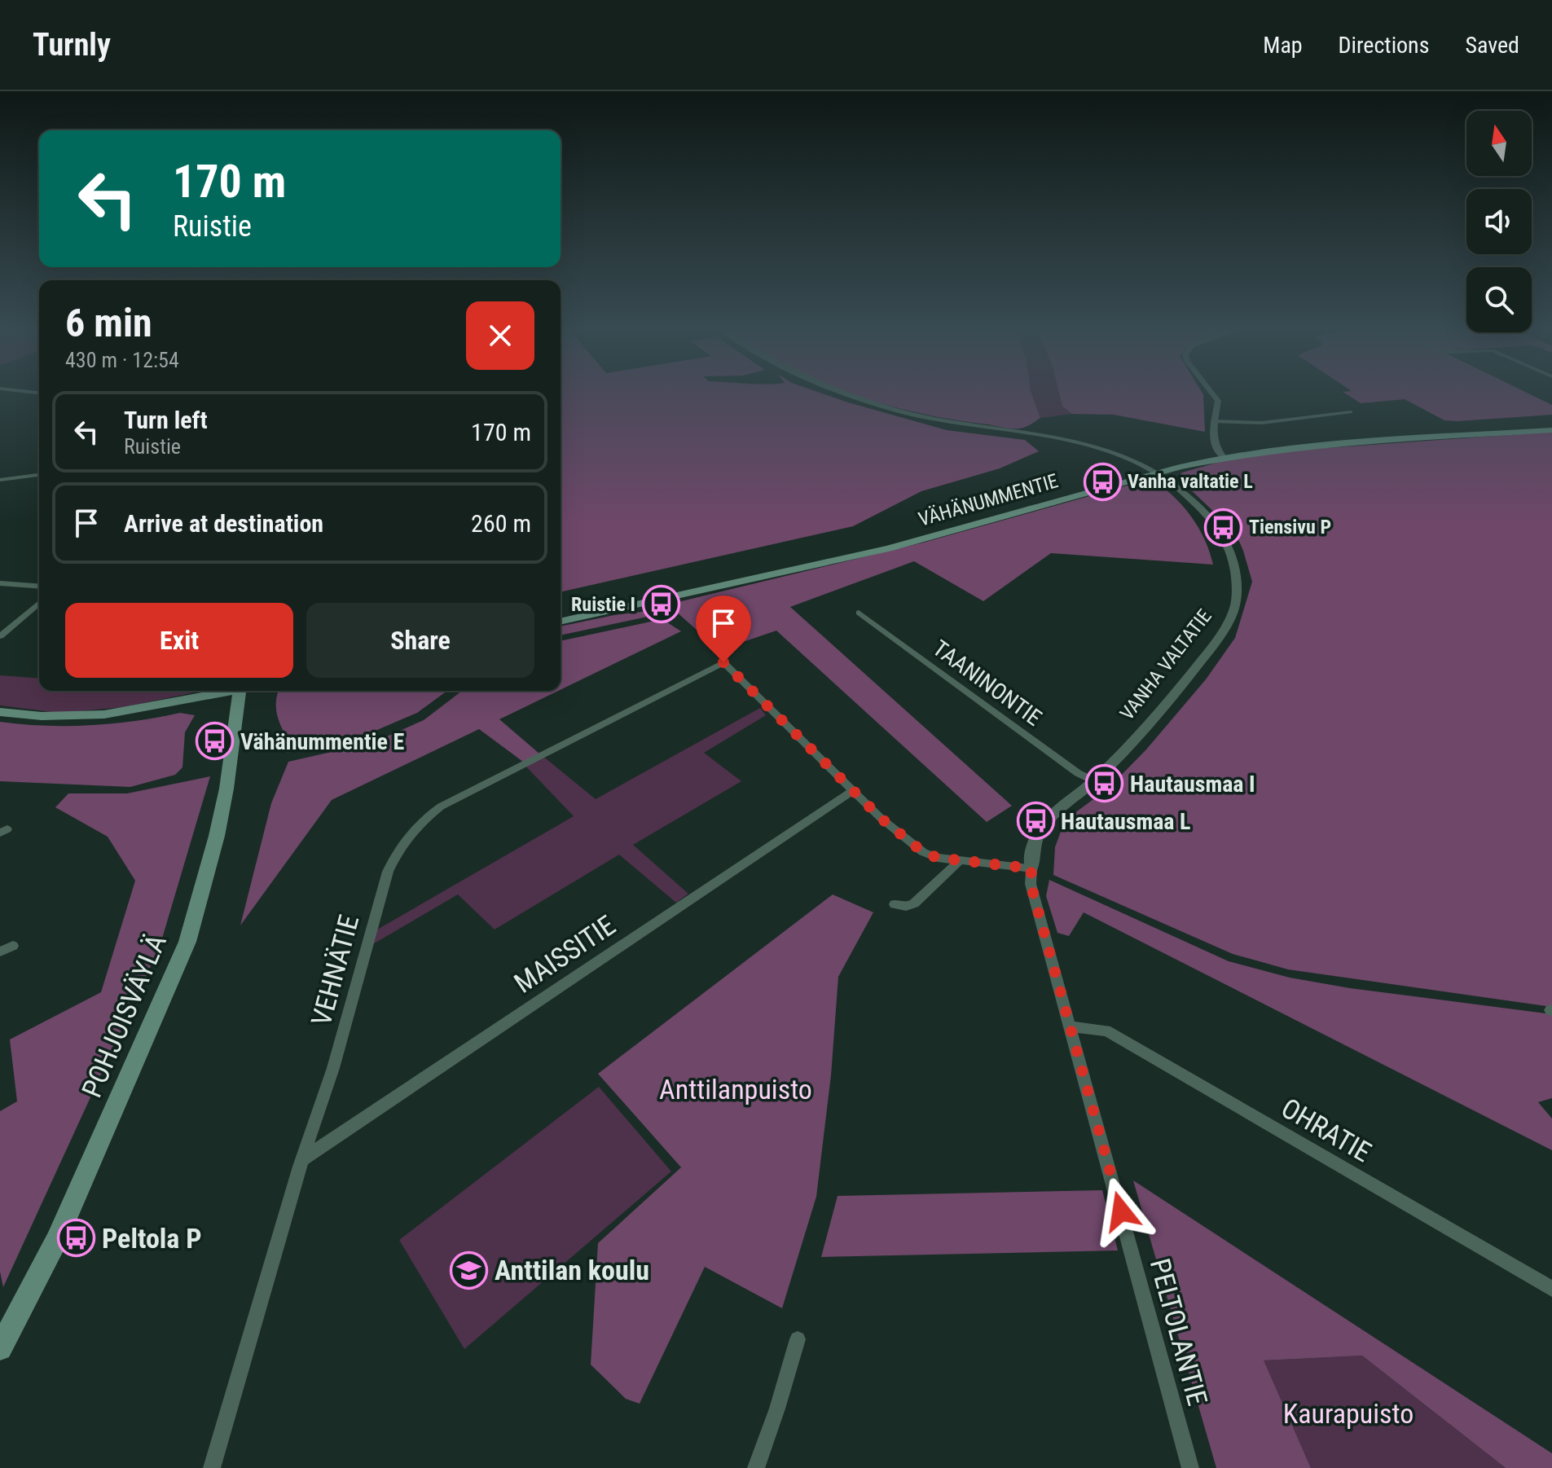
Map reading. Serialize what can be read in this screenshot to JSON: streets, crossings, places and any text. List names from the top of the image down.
{
  "streets": {
    "main road": ["VÄHÄNUMMENTIE", "POHJOISVÄYLÄ"],
    "street": [
      "VANHA VALTATIE",
      "TAANINONTIE",
      "MAISSITIE",
      "VEHNÄTIE",
      "OHRATIE",
      "PELTOLANTIE"
    ]
  },
  "crossings": [
    ["VÄHÄNUMMENTIE", "VANHA VALTATIE"],
    ["VANHA VALTATIE", "TAANINONTIE"],
    ["VANHA VALTATIE", "PELTOLANTIE"],
    ["MAISSITIE", "VEHNÄTIE"],
    ["OHRATIE", "PELTOLANTIE"]
  ],
  "parks": ["Anttilanpuisto", "Kaurapuisto"],
  "places": {
    "bus stop": [
      "Vanha valtatie L",
      "Tiensivu P",
      "Ruistie I",
      "Vähänummentie E",
      "Hautausmaa I",
      "Hautausmaa L",
      "Peltola P"
    ],
    "school or university": ["Anttilan koulu"]
  },
  "north": "top",
  "page": {
    "header": "Turnly",
    "nav": ["Map", "Directions", "Saved"],
    "turn": ["170 m", "Ruistie"],
    "heading": ["6 min", "430 m · 12:54"],
    "list": [
      {
        "name": "Turn left",
        "note": "Ruistie",
        "value": "170 m"
      },
      {
        "name": "Arrive at destination",
        "value": "260 m"
      }
    ],
    "buttons": ["Exit", "Share"]
  }
}
